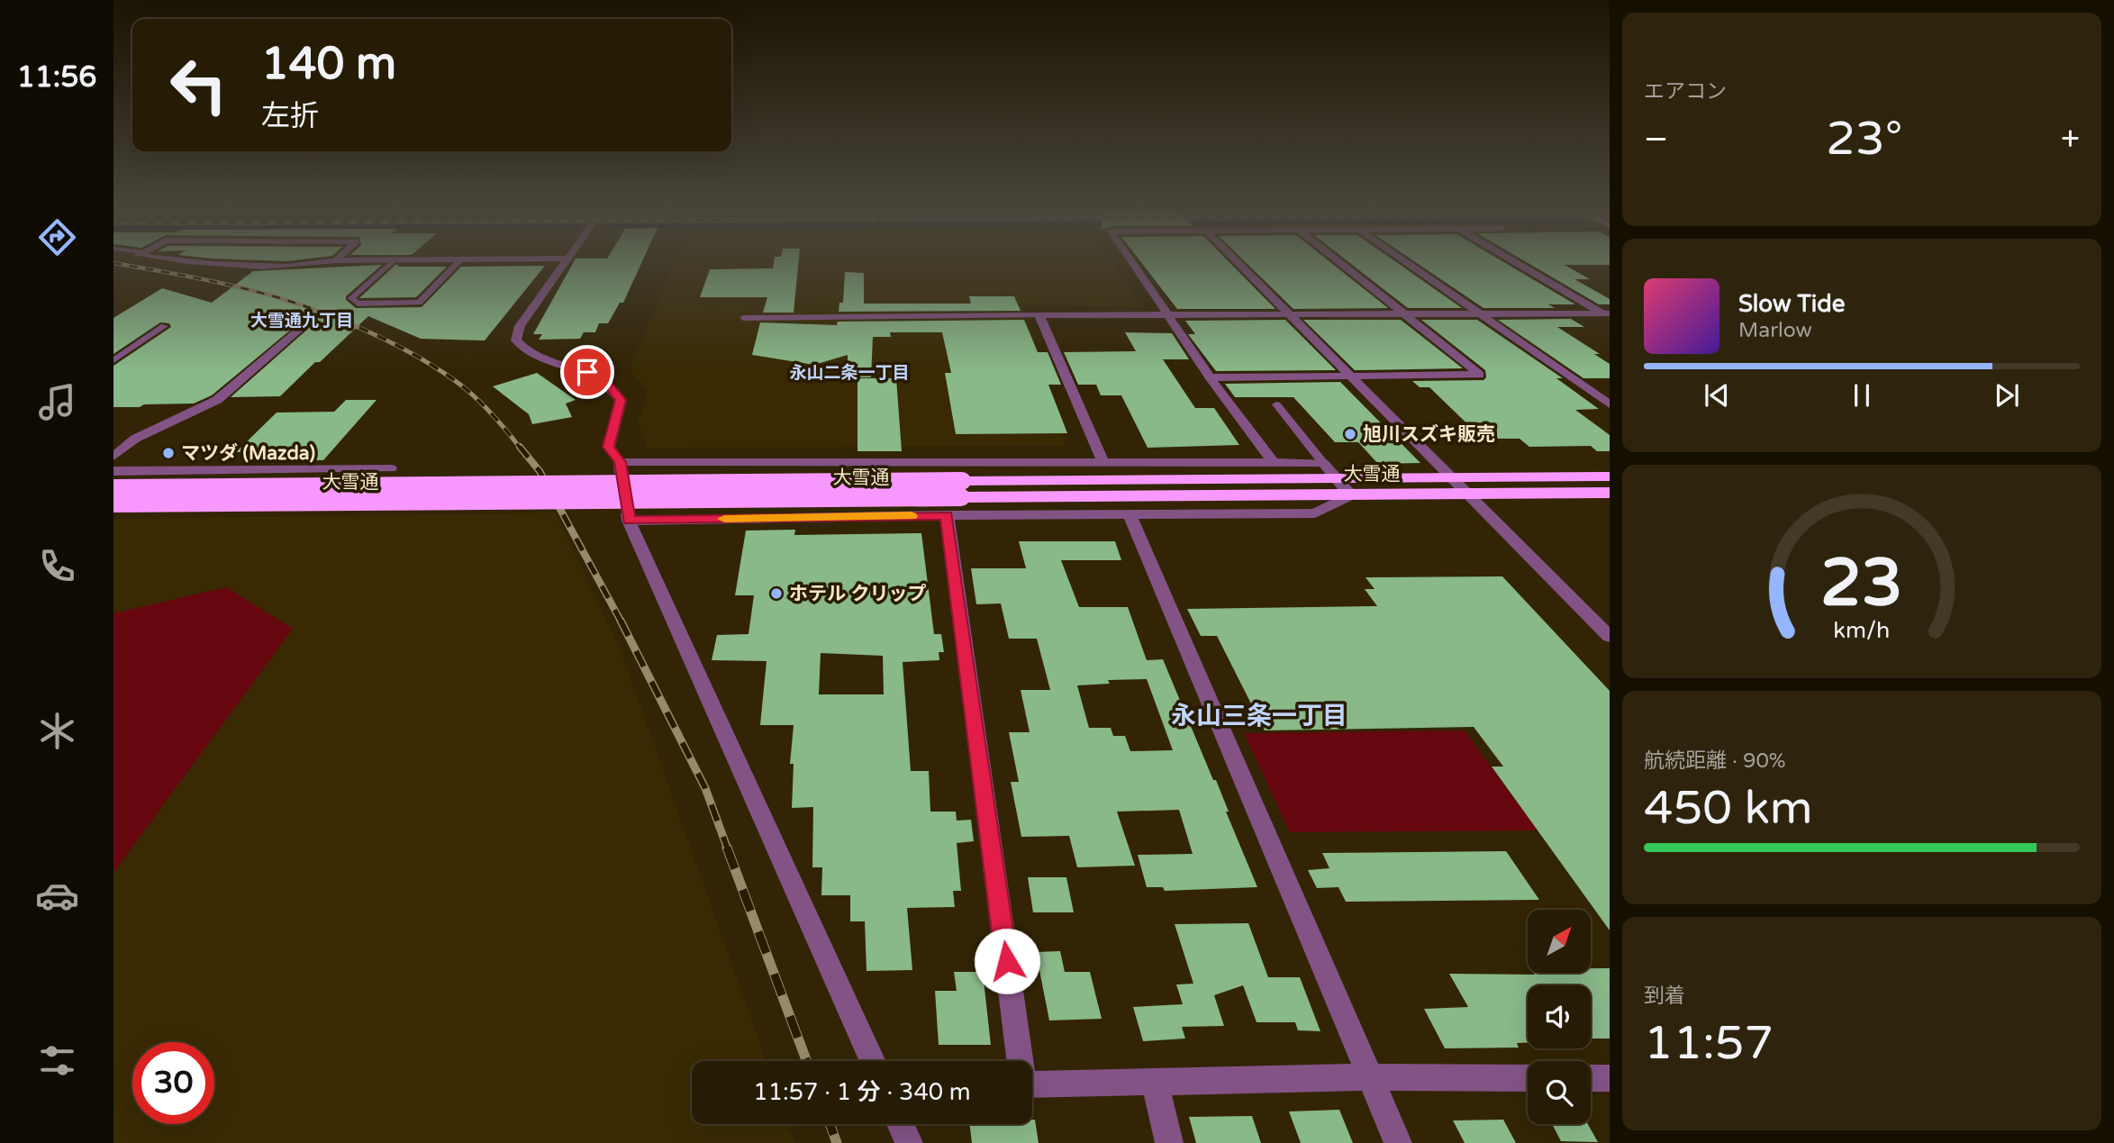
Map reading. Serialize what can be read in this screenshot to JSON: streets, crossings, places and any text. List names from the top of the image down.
{
  "streets": {
    "highway": ["大雪通"]
  },
  "districts": ["大雪通九丁目", "永山二条一丁目", "永山三条一丁目"],
  "places": ["旭川スズキ販売", "マツダ (Mazda)", "ホテル クリップ"],
  "north": "top right",
  "page": {
    "tabs": "11:56",
    "tile": [
      "エアコン",
      ["航続距離 · 90%", "450 km"],
      ["到着", "11:57"]
    ],
    "turn": ["140 m", "左折"],
    "heat": ["−", "23°", "+"],
    "song": ["Slow Tide", "Marlow"],
    "limit": "30",
    "trip": "11:57 · 1 分 · 340 m",
    "gauge": ["23", "km/h"]
  }
}
